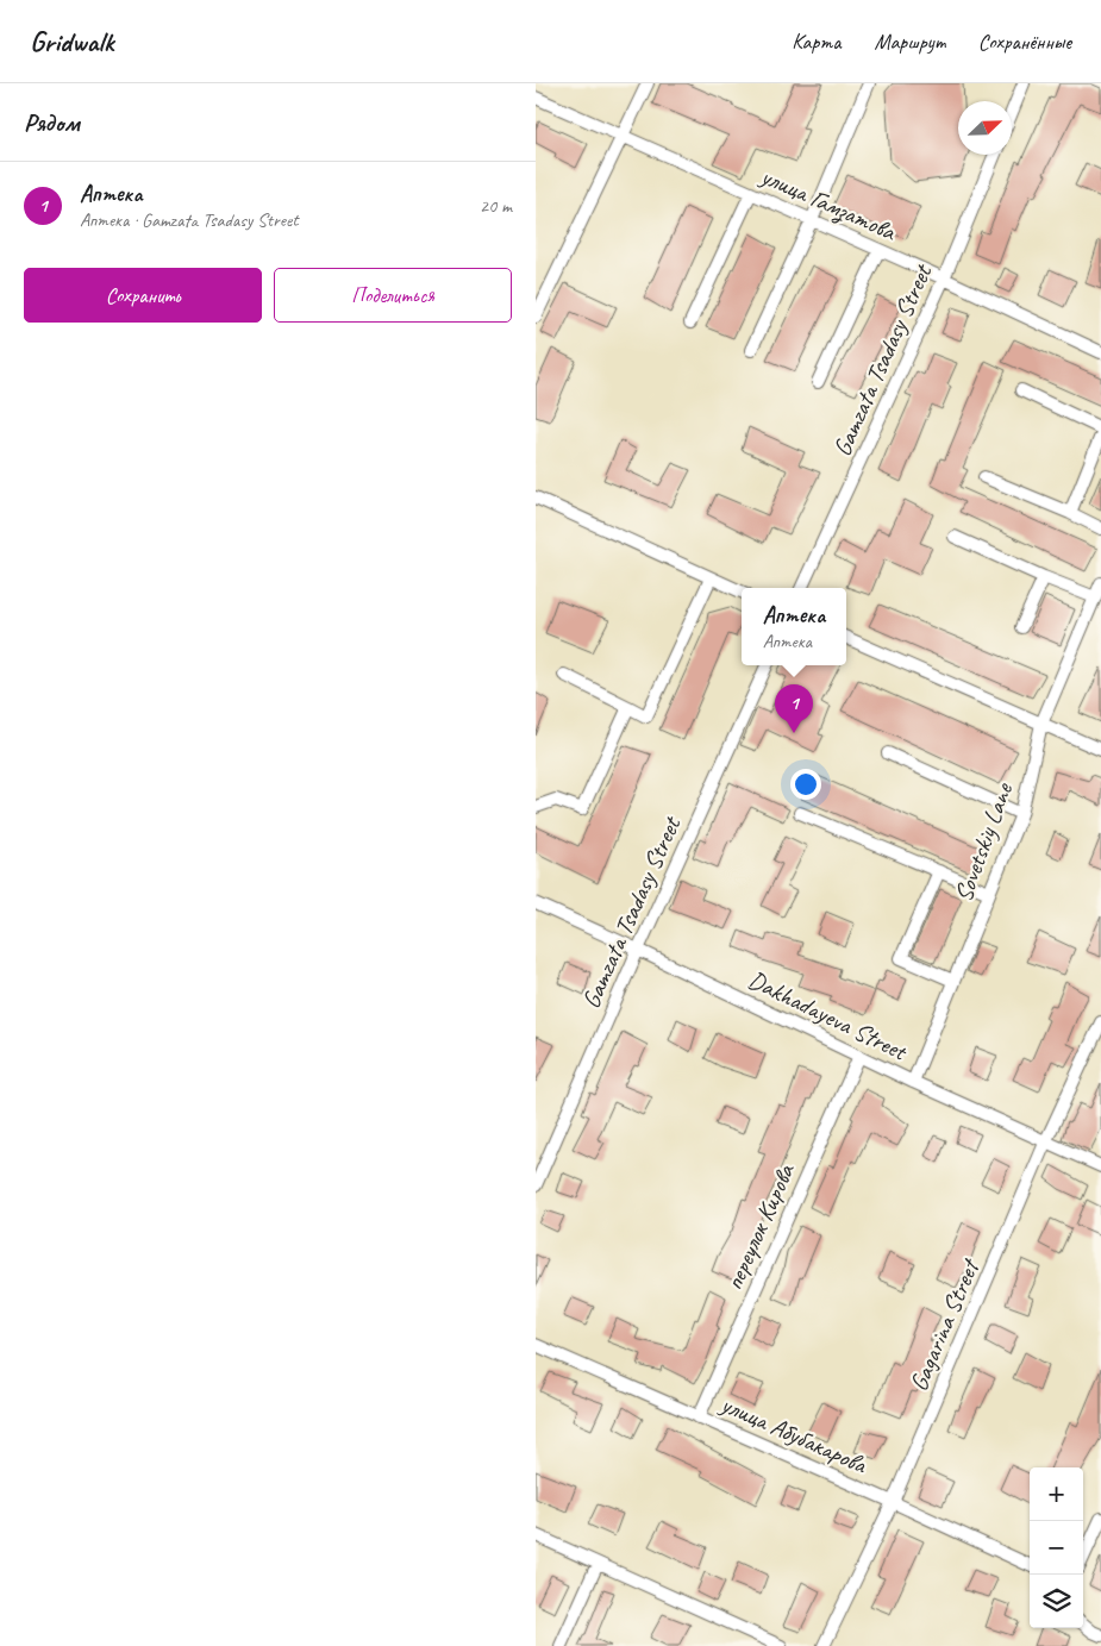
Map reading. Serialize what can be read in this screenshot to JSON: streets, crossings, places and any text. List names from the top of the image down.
{
  "streets": {
    "street": [
      "улица Гамзатова",
      "Gamzata Tsadasy Street",
      "Sovetskiy Lane",
      "Dakhadayeva Street",
      "переулок Кирова",
      "Gagarina Street",
      "улица Абубакарова"
    ]
  },
  "crossings": [
    ["улица Гамзатова", "Gamzata Tsadasy Street"],
    ["Gamzata Tsadasy Street", "Dakhadayeva Street"],
    ["Sovetskiy Lane", "Dakhadayeva Street"],
    ["Dakhadayeva Street", "переулок Кирова"],
    ["Dakhadayeva Street", "Gagarina Street"],
    ["переулок Кирова", "улица Абубакарова"],
    ["Gagarina Street", "улица Абубакарова"]
  ],
  "north": "top right",
  "page": {
    "header": "Gridwalk",
    "nav": ["Карта", "Маршрут", "Сохранённые"],
    "heading": "Рядом",
    "list": [
      {
        "mark": "1",
        "name": "Аптека",
        "note": "Аптека · Gamzata Tsadasy Street",
        "value": "20 m"
      }
    ],
    "buttons": ["Сохранить", "Поделиться"],
    "popup": ["Аптека", "Аптека"],
    "pins": "1",
    "map_buttons": ["+", "−"]
  }
}
